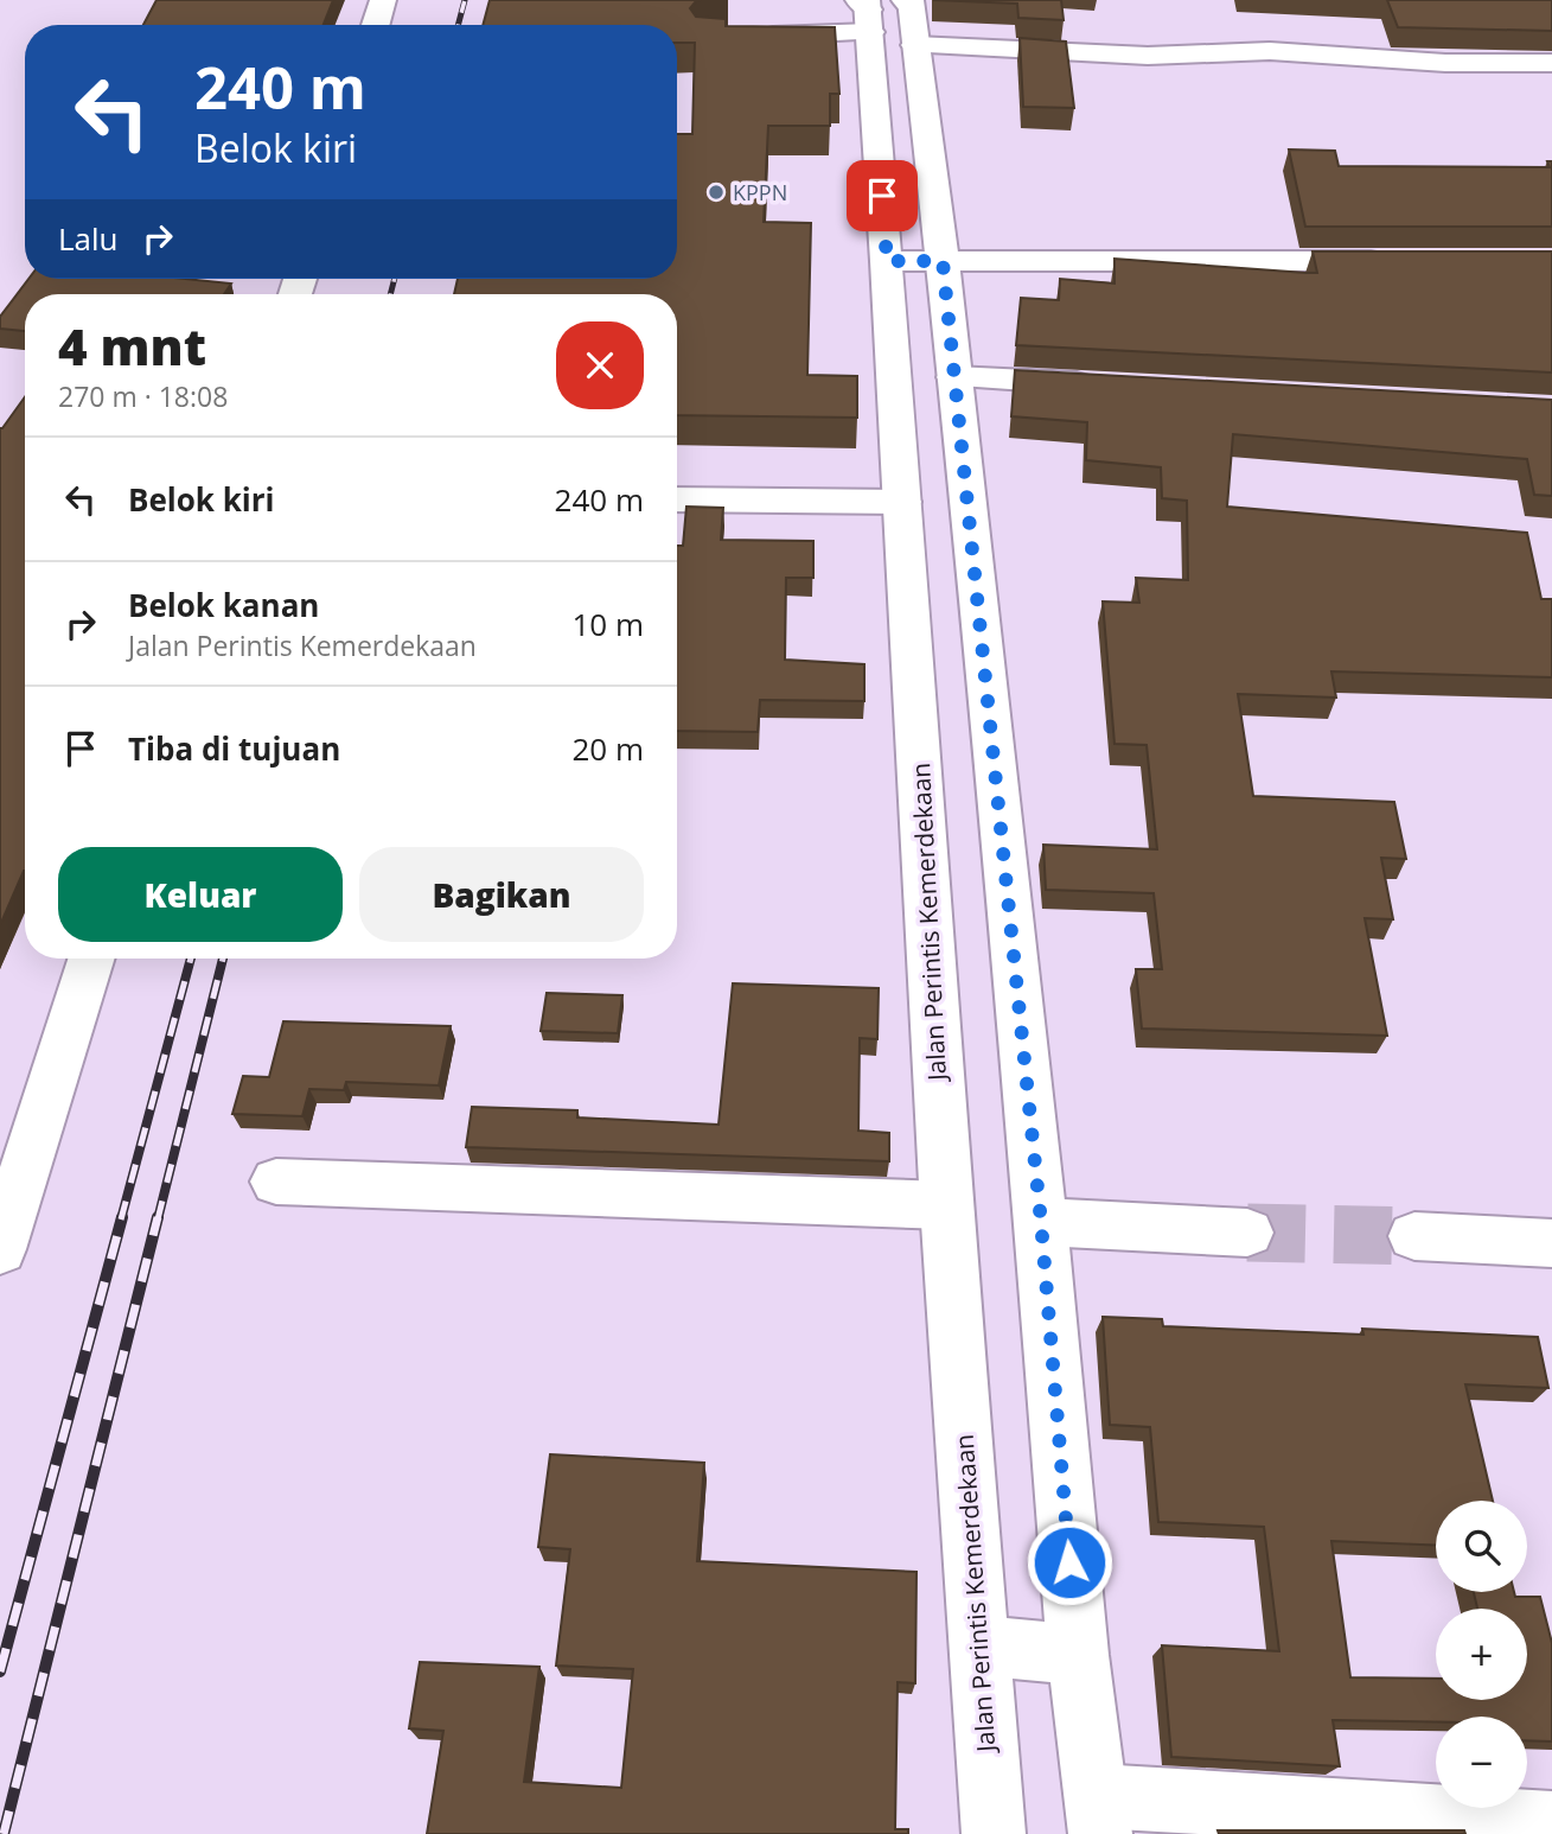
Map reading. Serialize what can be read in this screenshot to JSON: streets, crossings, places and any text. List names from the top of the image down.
{
  "streets": {
    "main road": ["Jalan Perintis Kemerdekaan"]
  },
  "places": ["KPPN"],
  "page": {
    "turn": ["240 m", "Belok kiri"],
    "then": "Lalu",
    "heading": ["4 mnt", "270 m · 18:08"],
    "list": [
      {
        "name": "Belok kiri",
        "value": "240 m"
      },
      {
        "name": "Belok kanan",
        "note": "Jalan Perintis Kemerdekaan",
        "value": "10 m"
      },
      {
        "name": "Tiba di tujuan",
        "value": "20 m"
      }
    ],
    "buttons": ["Keluar", "Bagikan"],
    "map_buttons": ["+", "−"]
  }
}
